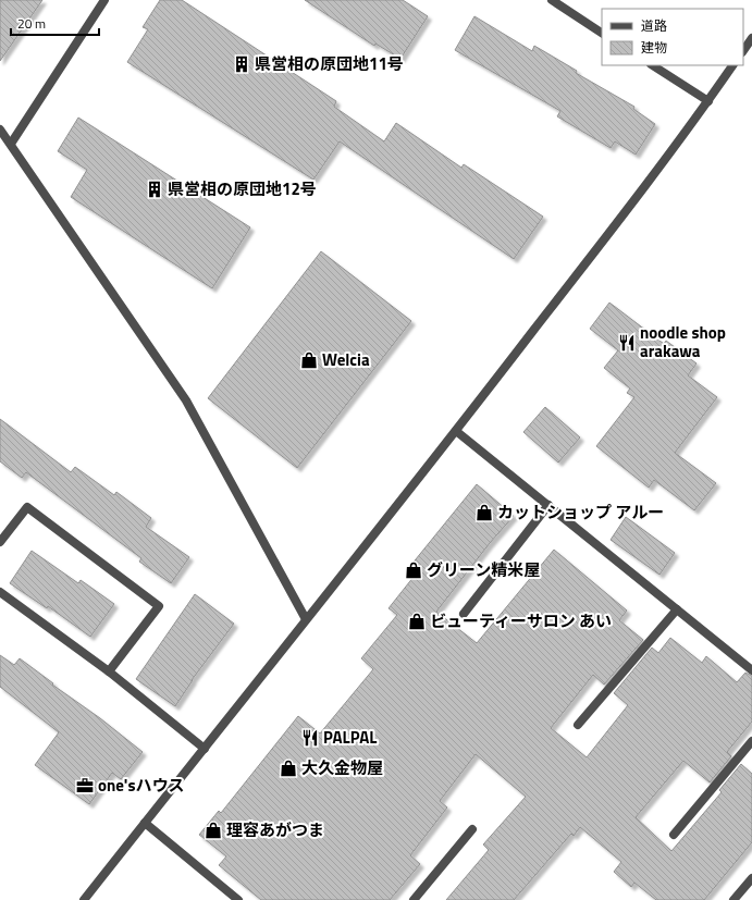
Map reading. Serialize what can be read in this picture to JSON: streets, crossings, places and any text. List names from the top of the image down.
{
  "places": {
    "building": ["県営相の原団地11号", "県営相の原団地12号"],
    "restaurant": ["noodle shop arakawa", "PALPAL"],
    "shop": [
      "Welcia",
      "カットショップ アルー",
      "グリーン精米屋",
      "ビューティーサロン あい",
      "大久金物屋",
      "理容あがつま"
    ],
    "office": ["one'sハウス"]
  },
  "legend": ["道路", "建物"],
  "scale_bar": "20 m"
}
